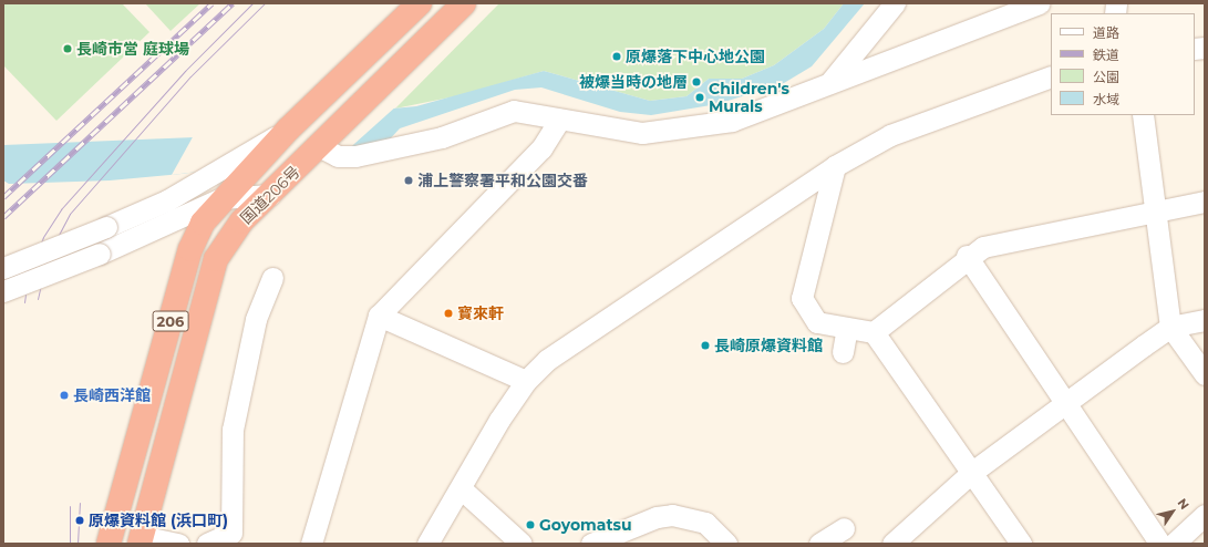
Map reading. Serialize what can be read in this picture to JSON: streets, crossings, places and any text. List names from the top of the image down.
{
  "streets": {
    "highway": ["国道206号", "206"]
  },
  "places": [
    "長崎市営 庭球場",
    "原爆落下中心地公園",
    "被爆当時の地層",
    "Children's Murals",
    "浦上警察署平和公園交番",
    "寳來軒",
    "長崎原爆資料館",
    "長崎西洋館",
    "原爆資料館 (浜口町)",
    "Goyomatsu"
  ],
  "legend": [
    "道路",
    "鉄道",
    "公園",
    "水域"
  ],
  "north": "top right"
}
